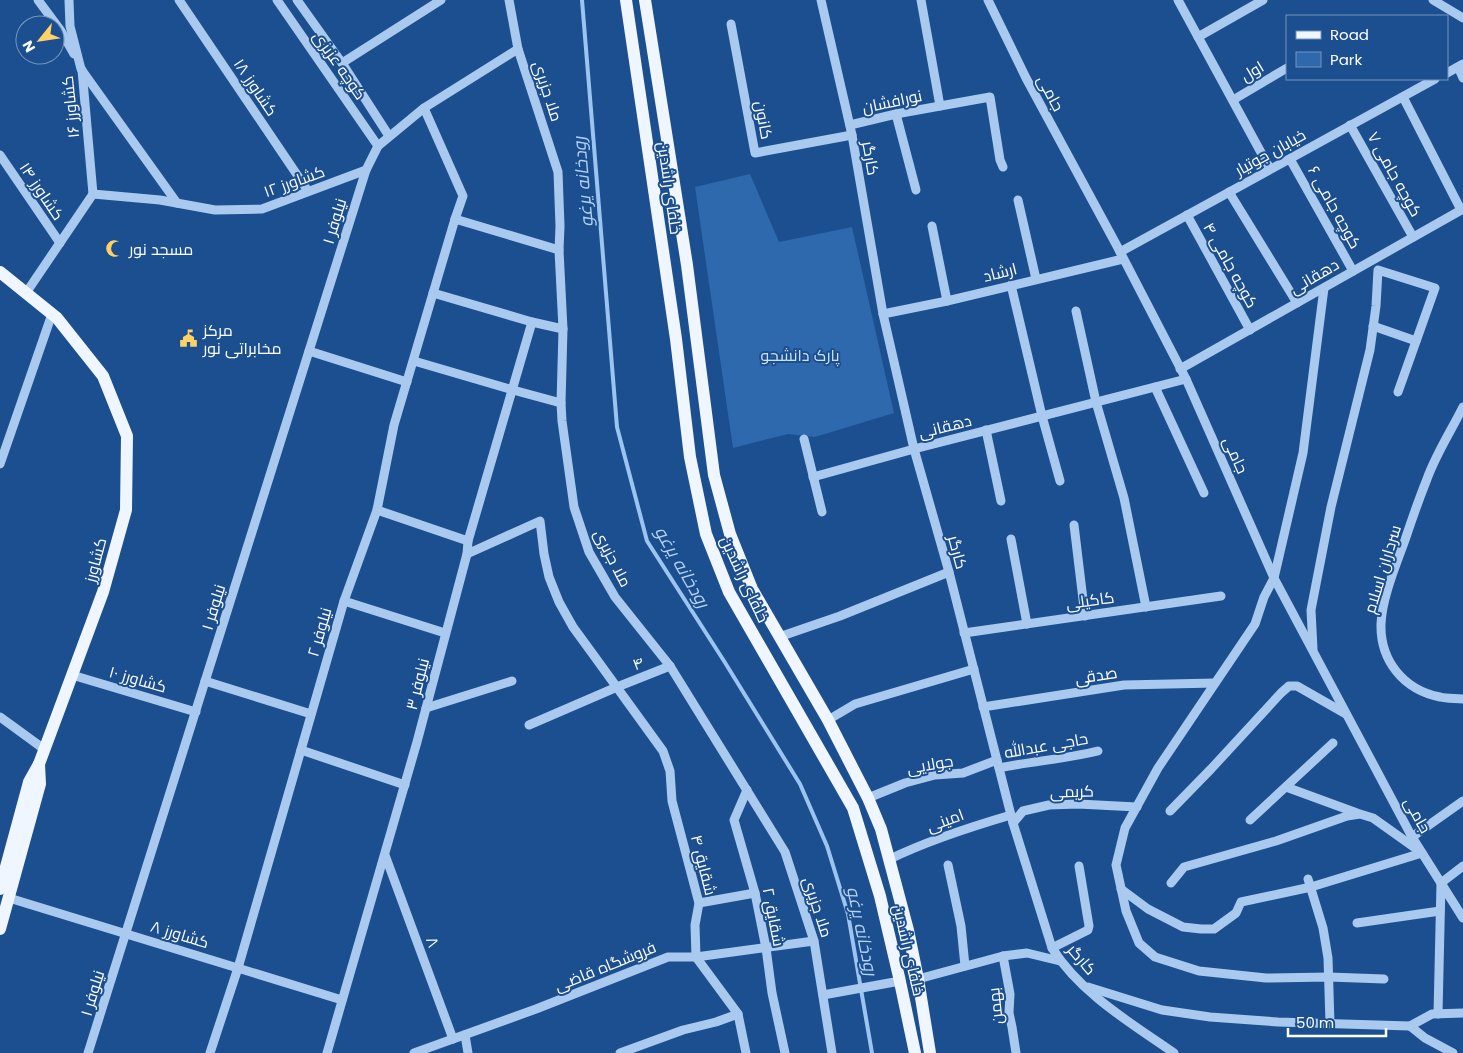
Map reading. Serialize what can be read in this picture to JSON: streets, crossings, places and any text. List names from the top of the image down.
{
  "streets": {
    "main road": ["خلفای راشدین", "کشاورز"],
    "street": [
      "کوچه عزیزی",
      "اول",
      "کشاورز ۱۸",
      "ملا جزیری",
      "جامی",
      "نورافشان",
      "کشاورز ۱۶",
      "کانون",
      "خیابان جوتیار",
      "کارگر",
      "کوچه جامی ۷",
      "کشاورز ۱۲",
      "کشاورز ۱۴",
      "کوچه جامی ۶",
      "نیلوفر ۱",
      "کوچه جامی ۴",
      "ارشاد",
      "دهقانی",
      "سرداران اسلام",
      "کاکیلی",
      "نیلوفر ۲",
      "۴",
      "صدقی",
      "کشاورز ۱۰",
      "نیلوفر ۳",
      "حاجی عبدالله",
      "جولایی",
      "کریمی",
      "امینی",
      "شقایق ۴",
      "شقایق ۲",
      "کشاورز ۸",
      "۸",
      "فروشگاه قاضی",
      "بهمن"
    ]
  },
  "crossings": [
    ["کشاورز ۱۸", "کشاورز ۱۲"],
    ["ملا جزیری", "۴"],
    ["ملا جزیری", "شقایق ۲"],
    ["ملا جزیری", "فروشگاه قاضی"],
    ["جامی", "خیابان جوتیار"],
    ["جامی", "ارشاد"],
    ["جامی", "دهقانی"],
    ["نورافشان", "کارگر"],
    ["کشاورز ۱۶", "کشاورز ۱۲"],
    ["کانون", "کارگر"],
    ["خیابان جوتیار", "کوچه جامی ۷"],
    ["خیابان جوتیار", "کوچه جامی ۶"],
    ["خیابان جوتیار", "کوچه جامی ۴"],
    ["خیابان جوتیار", "ارشاد"],
    ["کارگر", "ارشاد"],
    ["کارگر", "دهقانی"],
    ["کارگر", "کاکیلی"],
    ["کارگر", "صدقی"],
    ["کارگر", "حاجی عبدالله"],
    ["کارگر", "جولایی"],
    ["کارگر", "کریمی"],
    ["کارگر", "امینی"],
    ["کوچه جامی ۷", "دهقانی"],
    ["کشاورز ۱۲", "نیلوفر ۱"],
    ["کوچه جامی ۶", "دهقانی"],
    ["نیلوفر ۱", "کشاورز ۱۰"],
    ["نیلوفر ۱", "کشاورز ۸"],
    ["کوچه جامی ۴", "دهقانی"],
    ["کشاورز", "کشاورز ۱۰"],
    ["کشاورز", "کشاورز ۸"],
    ["نیلوفر ۲", "کشاورز ۸"],
    ["۴", "شقایق ۴"],
    ["نیلوفر ۳", "شقایق ۴"],
    ["نیلوفر ۳", "کشاورز ۸"],
    ["نیلوفر ۳", "۸"],
    ["حاجی عبدالله", "جولایی"],
    ["کریمی", "امینی"],
    ["شقایق ۴", "فروشگاه قاضی"],
    ["شقایق ۲", "فروشگاه قاضی"],
    ["۸", "فروشگاه قاضی"]
  ],
  "water": ["رودخانه یرغو"],
  "parks": ["پارک دانشجو"],
  "places": {
    "mosque": ["مسجد نور"],
    "public building": ["مرکز مخابراتی نور"]
  },
  "legend": ["Road", "Park"],
  "scale_bar": "50 m",
  "north": "bottom left"
}
